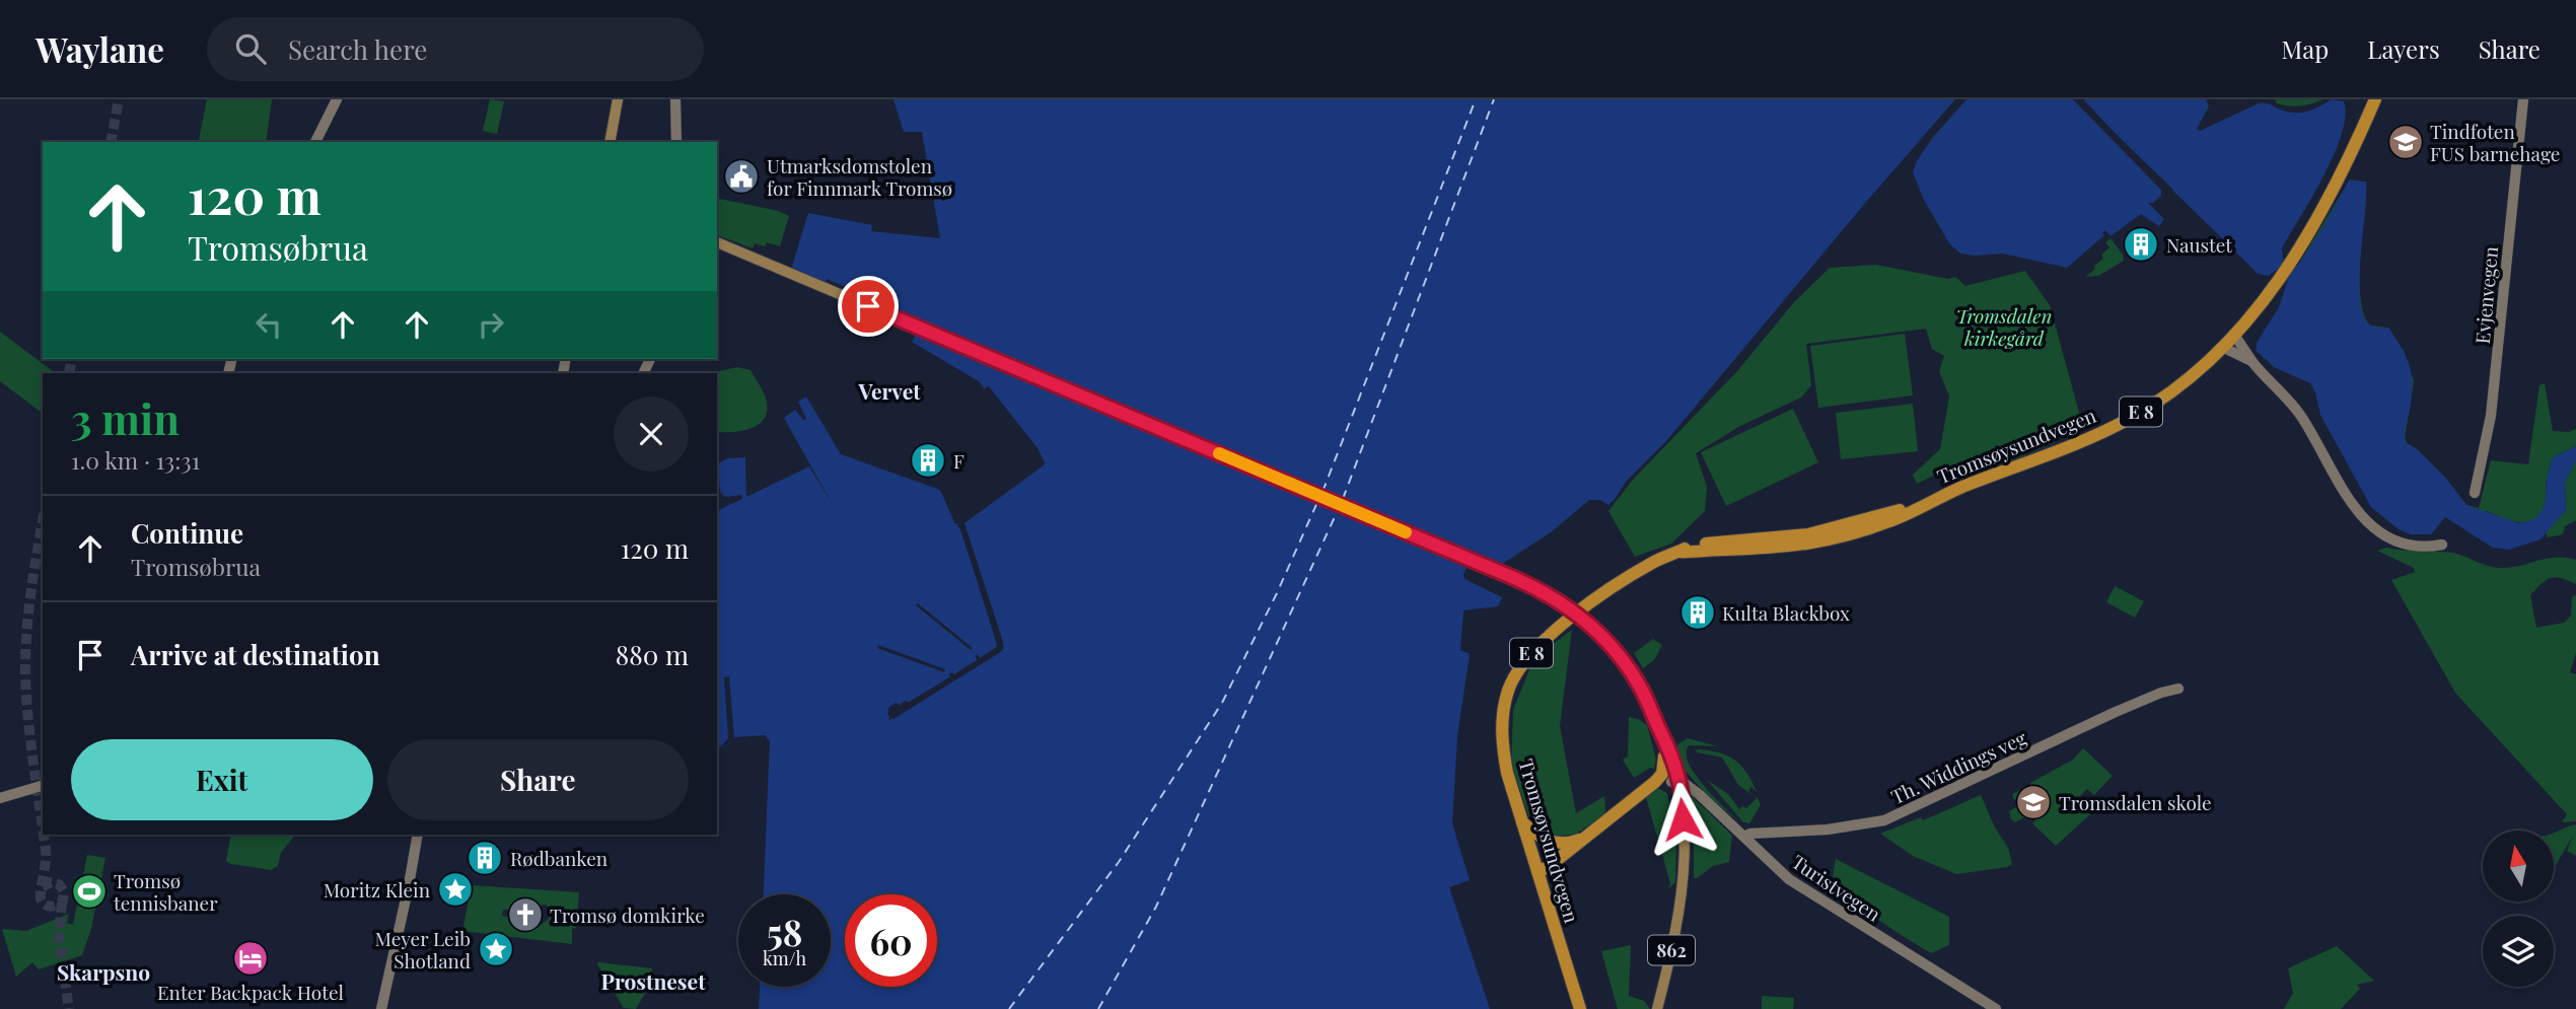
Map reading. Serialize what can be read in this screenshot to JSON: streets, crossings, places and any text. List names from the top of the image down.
{
  "streets": {
    "highway": ["E 8", "Tromsøysundvegen"],
    "main road": ["862"],
    "street": ["Evjenvegen", "Th. Widdings veg", "Turistvegen"]
  },
  "crossings": [
    ["Th. Widdings veg", "Turistvegen"],
    ["Turistvegen", "862"]
  ],
  "districts": ["Vervet", "Skarpsno", "Prostneset"],
  "parks": ["Tromsdalen kirkegård"],
  "places": {
    "school or university": ["Tindfoten FUS barnehage", "Tromsdalen skole"],
    "public building": ["Utmarksdomstolen for Finnmark Tromsø"],
    "building": [
      "Naustet",
      "F",
      "Kulta Blackbox",
      "Rødbanken"
    ],
    "place": ["Moritz Klein", "Meyer Leib Shotland"],
    "sports": ["Tromsø tennisbaner"],
    "church": ["Tromsø domkirke"],
    "hotel": ["Enter Backpack Hotel"]
  },
  "north": "top",
  "page": {
    "header": "Waylane",
    "search": "Search here",
    "nav": ["Map", "Layers", "Share"],
    "turn": ["120 m", "Tromsøbrua"],
    "heading": ["3 min", "1.0 km · 13:31"],
    "list": [
      {
        "name": "Continue",
        "note": "Tromsøbrua",
        "value": "120 m"
      },
      {
        "name": "Arrive at destination",
        "value": "880 m"
      }
    ],
    "buttons": ["Exit", "Share"],
    "speed": "58 km/h",
    "limit": "60"
  }
}
